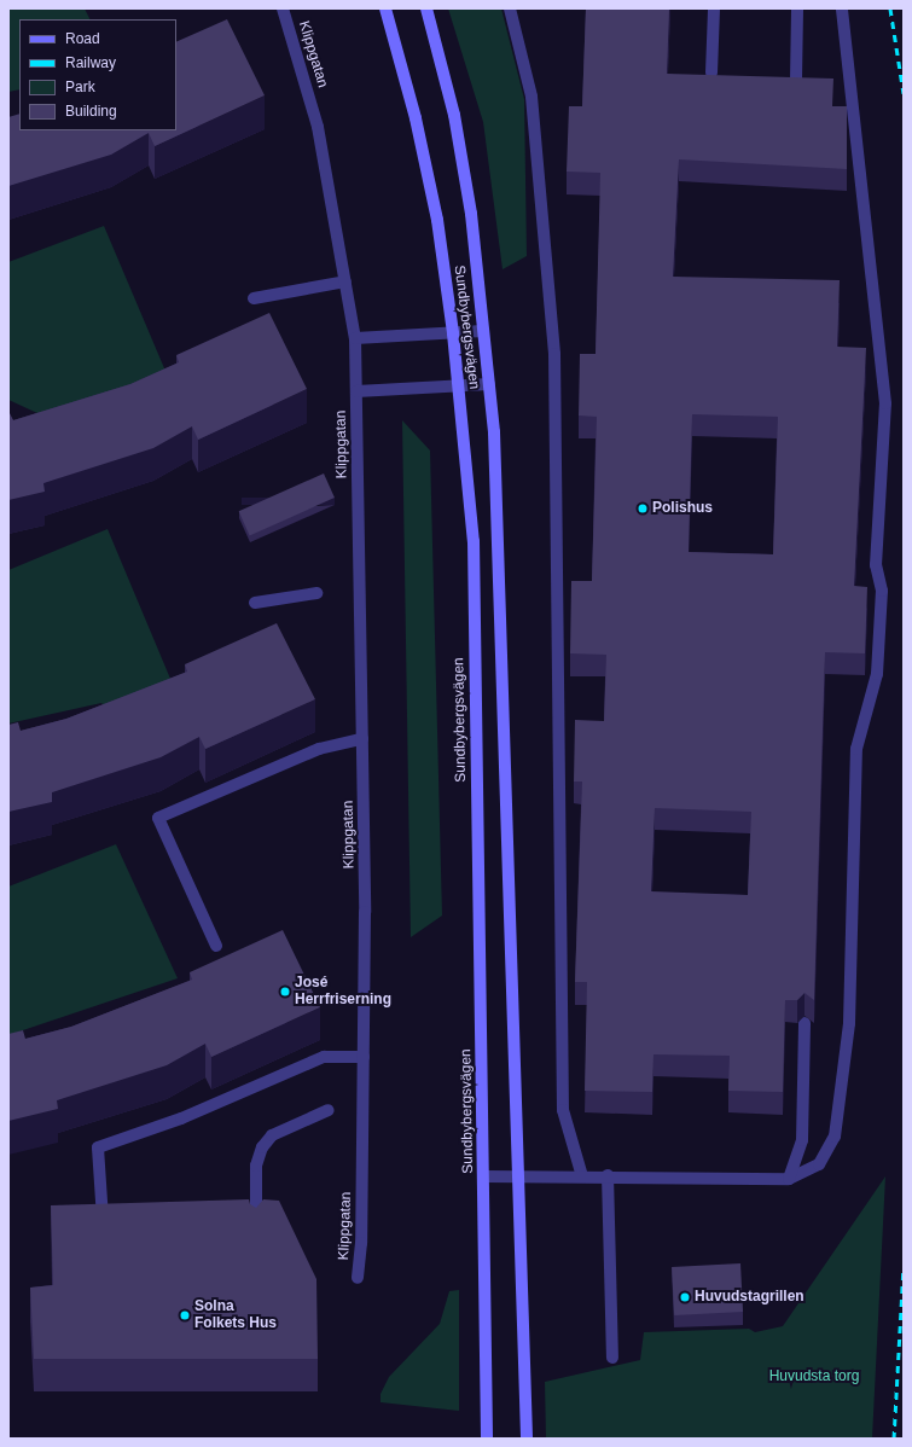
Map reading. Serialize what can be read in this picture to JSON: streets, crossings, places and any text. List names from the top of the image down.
{
  "streets": {
    "main road": ["Sundbybergsvägen"],
    "street": ["Klippgatan"]
  },
  "crossings": [
    ["Klippgatan", "Sundbybergsvägen"]
  ],
  "parks": ["Huvudsta torg"],
  "places": [
    "Polishus",
    "José Herrfriserning",
    "Huvudstagrillen",
    "Solna Folkets Hus"
  ],
  "legend": [
    "Road",
    "Railway",
    "Park",
    "Building"
  ]
}
